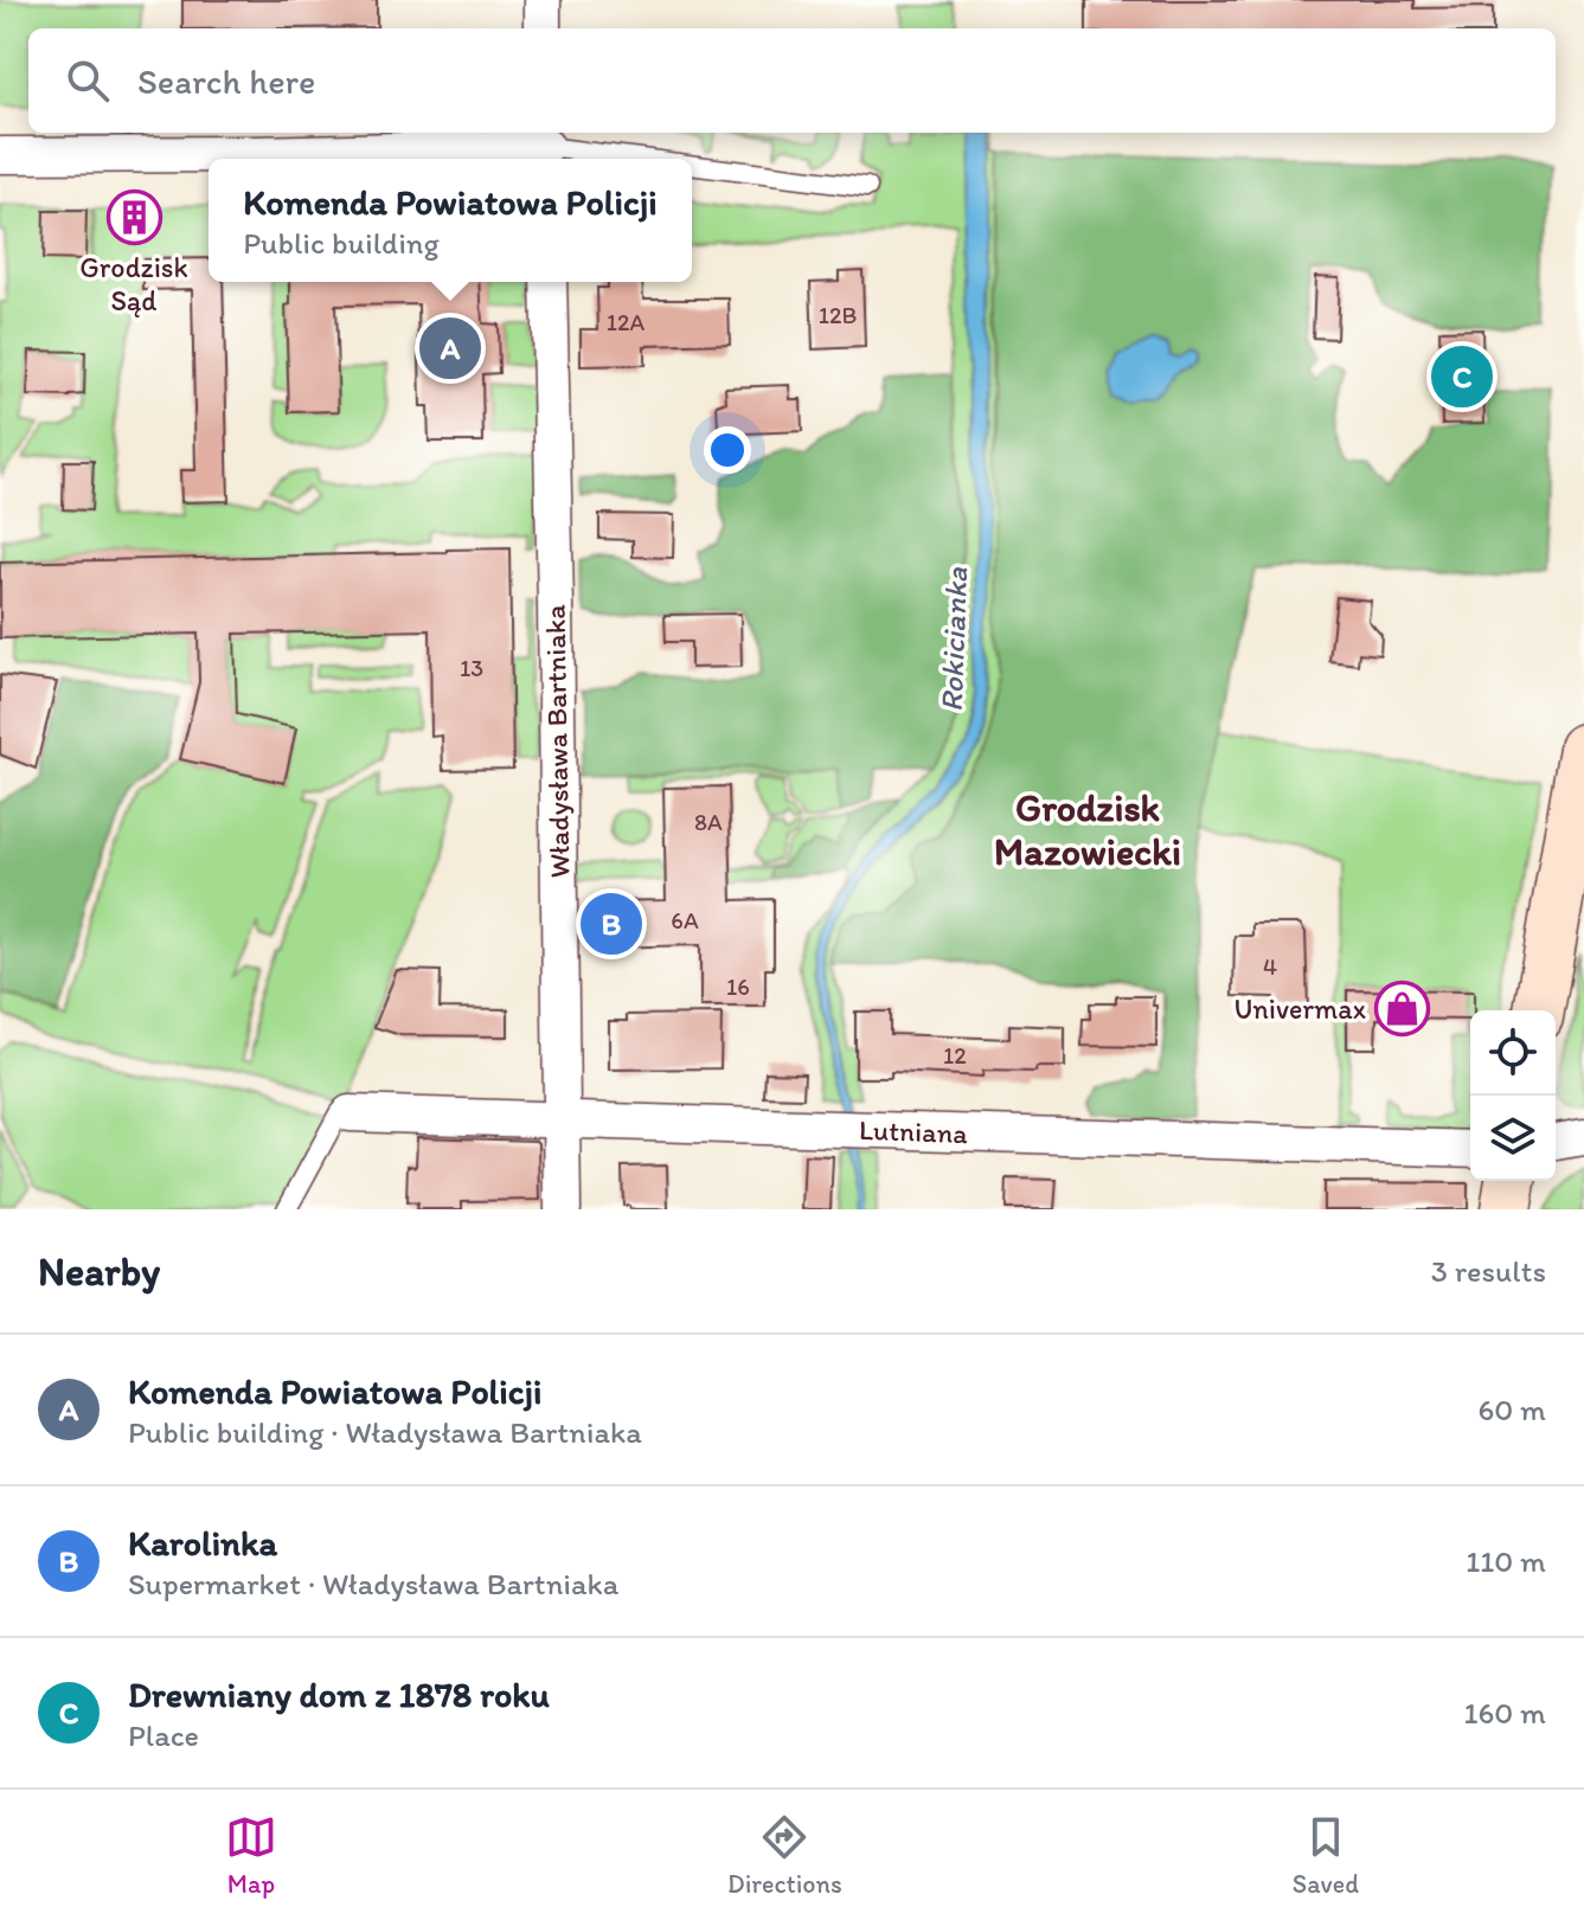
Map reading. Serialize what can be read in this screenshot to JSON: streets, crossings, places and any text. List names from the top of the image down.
{
  "streets": {
    "street": ["Władysława Bartniaka", "Lutniana"]
  },
  "crossings": [
    ["Władysława Bartniaka", "Lutniana"]
  ],
  "districts": ["Grodzisk Mazowiecki"],
  "water": ["Rokicianka"],
  "places": {
    "building": ["Grodzisk Sąd"],
    "shop": ["Univermax"]
  },
  "house_numbers": [
    "12B",
    "12A",
    "13",
    "8A",
    "6A",
    "4",
    "16",
    "12"
  ],
  "page": {
    "search": "Search here",
    "popup": ["Komenda Powiatowa Policji", "Public building"],
    "pins": ["A", "C", "B"],
    "heading": ["Nearby", "3 results"],
    "list": [
      {
        "mark": "A",
        "name": "Komenda Powiatowa Policji",
        "note": "Public building · Władysława Bartniaka",
        "value": "60 m"
      },
      {
        "mark": "B",
        "name": "Karolinka",
        "note": "Supermarket · Władysława Bartniaka",
        "value": "110 m"
      },
      {
        "mark": "C",
        "name": "Drewniany dom z 1878 roku",
        "note": "Place",
        "value": "160 m"
      }
    ],
    "nav": ["Map", "Directions", "Saved"]
  }
}
